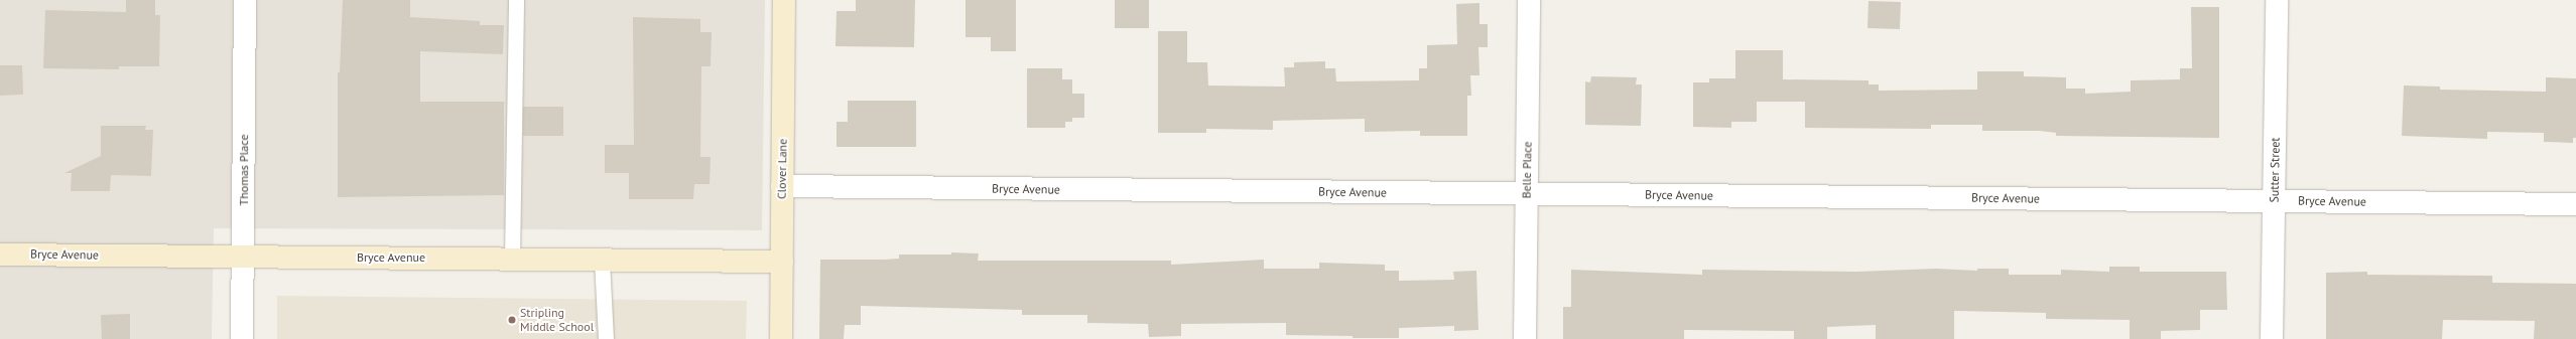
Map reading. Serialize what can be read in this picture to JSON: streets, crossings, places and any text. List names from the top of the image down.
{
  "streets": {
    "street": [
      "Clover Lane",
      "Thomas Place",
      "Belle Place",
      "Sutter Street",
      "Bryce Avenue"
    ]
  },
  "crossings": [
    ["Clover Lane", "Bryce Avenue"],
    ["Thomas Place", "Bryce Avenue"],
    ["Belle Place", "Bryce Avenue"],
    ["Sutter Street", "Bryce Avenue"]
  ],
  "places": ["Stripling Middle School"]
}
